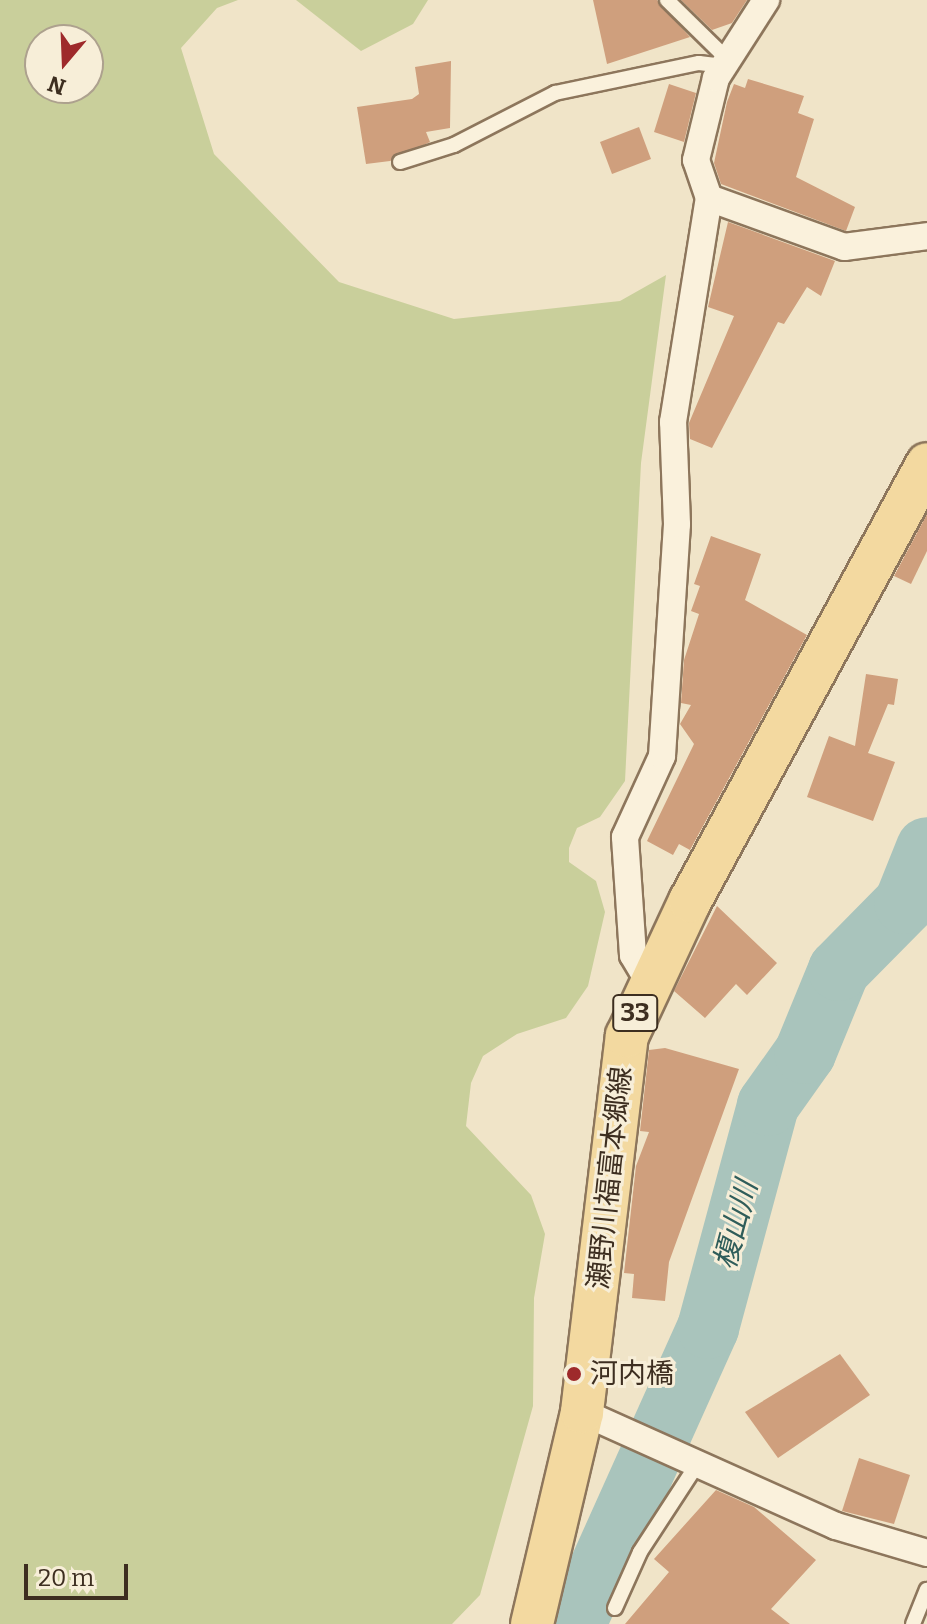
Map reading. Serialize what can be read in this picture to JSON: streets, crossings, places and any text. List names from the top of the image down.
{
  "streets": {
    "main road": ["33", "瀬野川福富本郷線"]
  },
  "water": ["榎山川"],
  "places": ["河内橋"],
  "scale_bar": "20 m",
  "north": "bottom"
}
